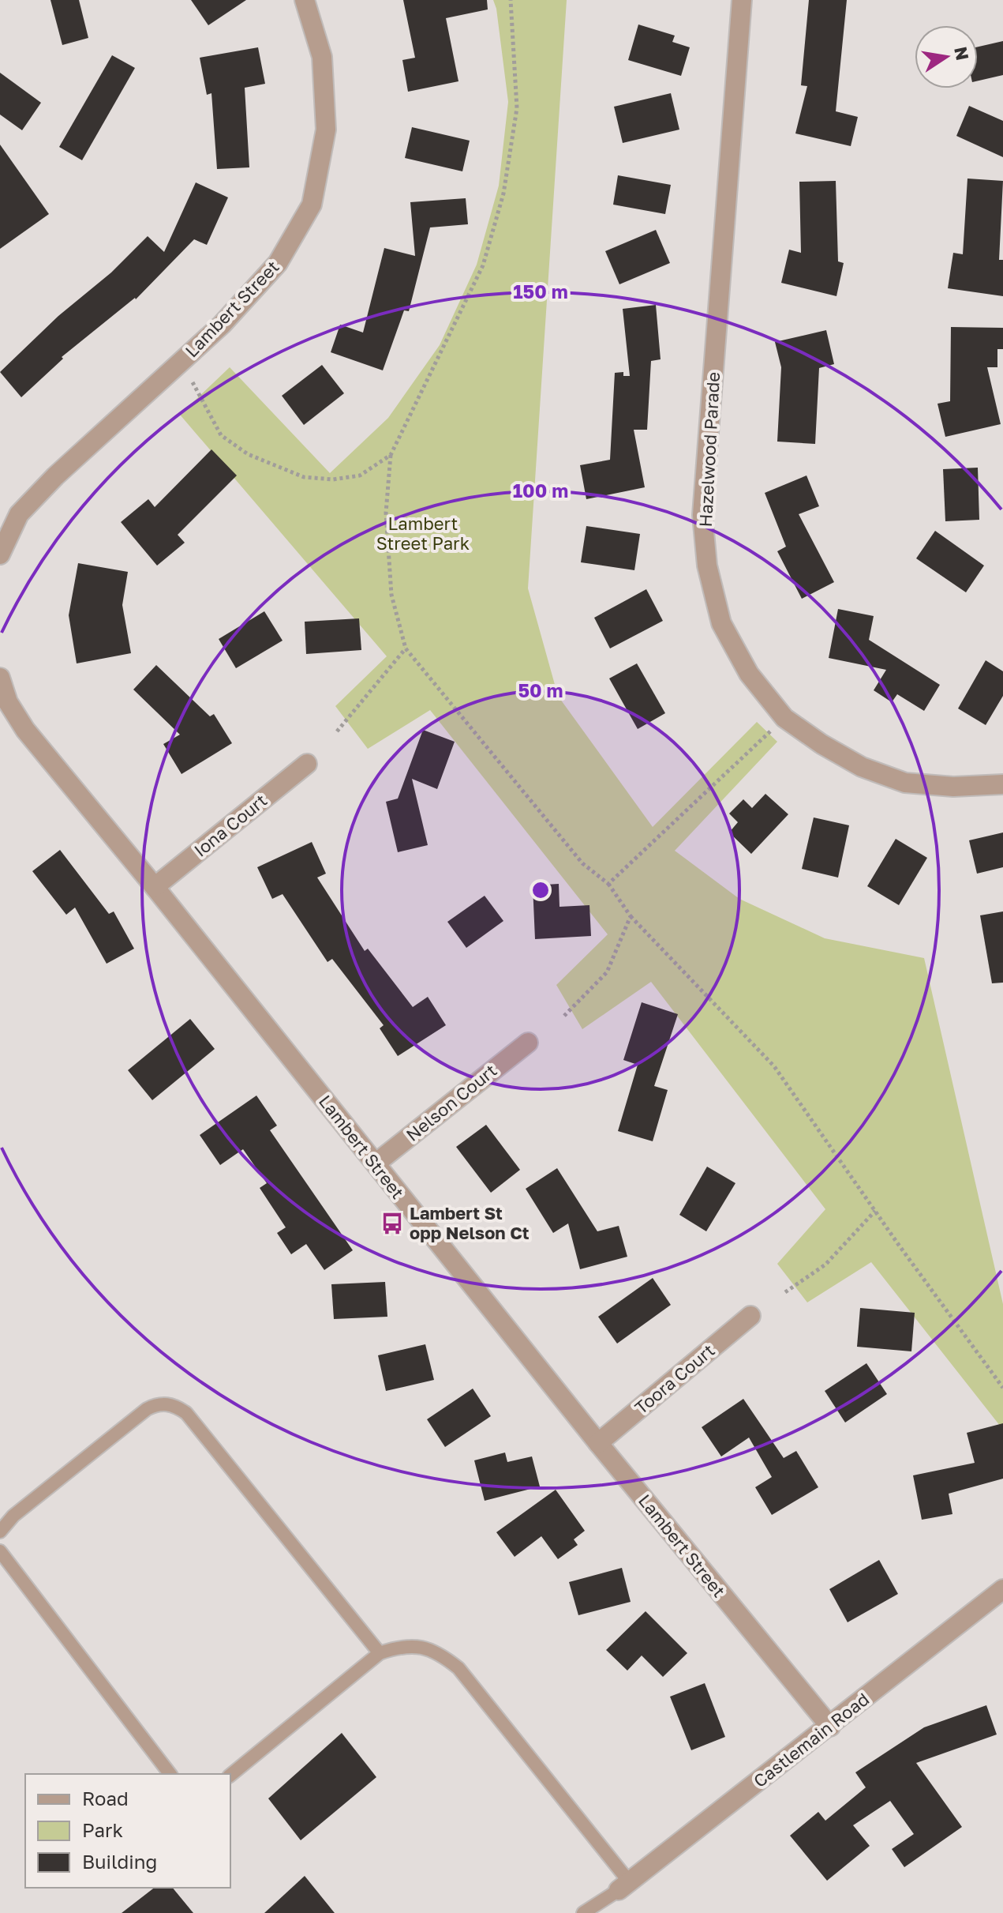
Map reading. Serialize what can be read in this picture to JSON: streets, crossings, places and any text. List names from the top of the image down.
{
  "streets": {
    "street": [
      "Lambert Street",
      "Hazelwood Parade",
      "Iona Court",
      "Nelson Court",
      "Toora Court",
      "Castlemain Road"
    ]
  },
  "crossings": [
    ["Lambert Street", "Iona Court"],
    ["Lambert Street", "Nelson Court"],
    ["Lambert Street", "Toora Court"],
    ["Lambert Street", "Castlemain Road"]
  ],
  "parks": ["Lambert Street Park"],
  "places": {
    "bus stop": ["Lambert St opp Nelson Ct"]
  },
  "legend": ["Road", "Park", "Building"],
  "north": "right",
  "rings": ["150 m", "100 m", "50 m"]
}
